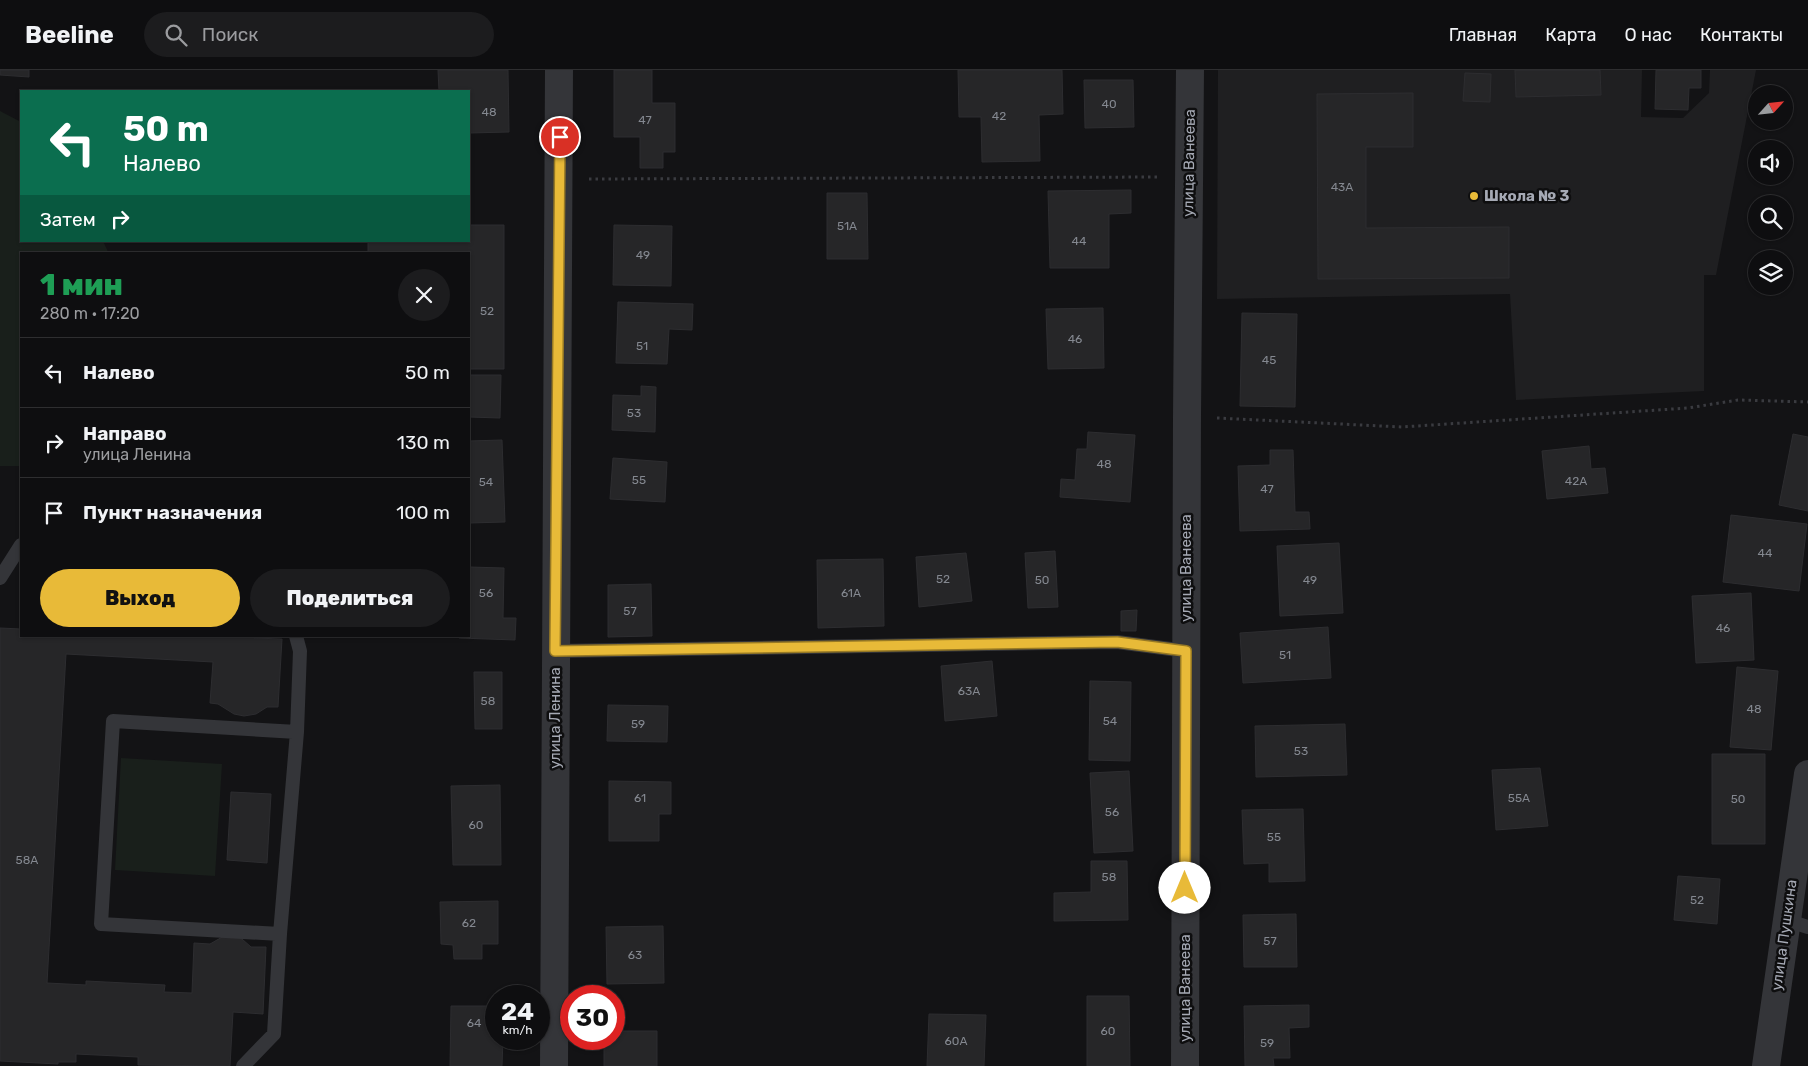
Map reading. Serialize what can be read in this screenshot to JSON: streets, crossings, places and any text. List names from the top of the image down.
{
  "streets": {
    "street": ["улица Ванеева", "улица Ленина", "улица Пушкина"]
  },
  "places": ["Школа № 3"],
  "house_numbers": [
    "40",
    "48",
    "42",
    "47",
    "43А",
    "51А",
    "44",
    "49",
    "52",
    "46",
    "51",
    "45",
    "53",
    "48",
    "55",
    "42А",
    "54",
    "47",
    "44",
    "52",
    "50",
    "49",
    "56",
    "61А",
    "57",
    "46",
    "51",
    "63А",
    "58",
    "48",
    "54",
    "59",
    "53",
    "61",
    "55А",
    "50",
    "56",
    "60",
    "55",
    "58А",
    "58",
    "52",
    "62",
    "57",
    "63",
    "64",
    "60",
    "60А",
    "59"
  ],
  "north": "top right",
  "page": {
    "header": "Beeline",
    "search": "Поиск",
    "nav": [
      "Главная",
      "Карта",
      "О нас",
      "Контакты"
    ],
    "turn": ["50 m", "Налево"],
    "then": "Затем",
    "heading": ["1 мин", "280 m · 17:20"],
    "list": [
      {
        "name": "Налево",
        "value": "50 m"
      },
      {
        "name": "Направо",
        "note": "улица Ленина",
        "value": "130 m"
      },
      {
        "name": "Пункт назначения",
        "value": "100 m"
      }
    ],
    "buttons": ["Выход", "Поделиться"],
    "speed": "24 km/h",
    "limit": "30"
  }
}
